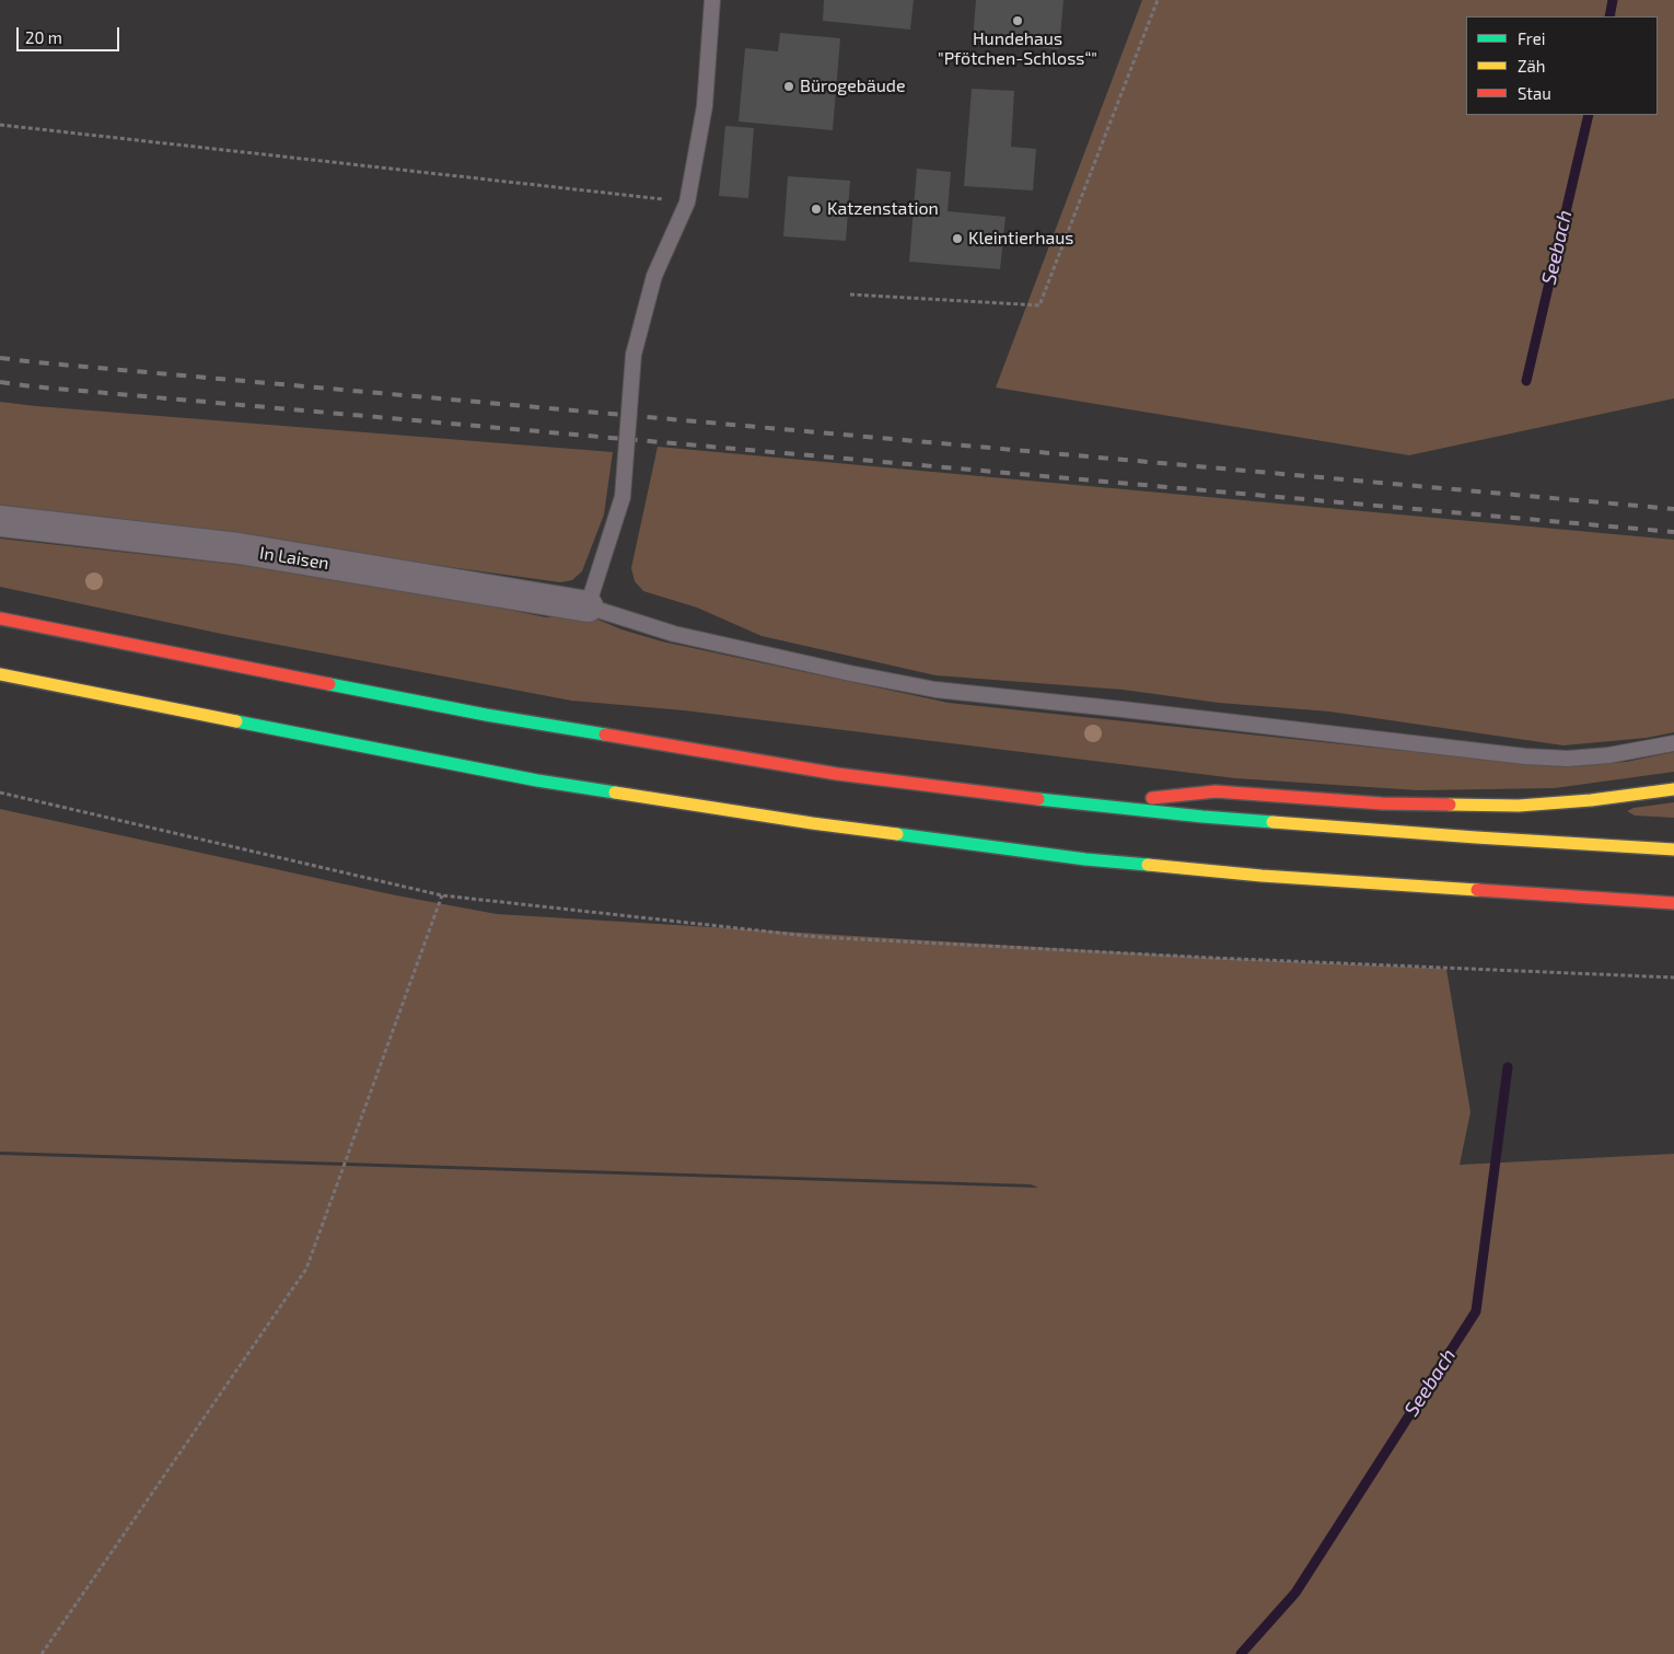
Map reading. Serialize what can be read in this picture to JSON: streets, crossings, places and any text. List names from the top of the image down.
{
  "streets": {
    "street": ["In Laisen"]
  },
  "water": ["Seebach"],
  "places": [
    "Hundehaus \"Pfötchen-Schloss“\"",
    "Bürogebäude",
    "Katzenstation",
    "Kleintierhaus"
  ],
  "legend": ["Frei", "Zäh", "Stau"],
  "scale_bar": "20 m"
}
